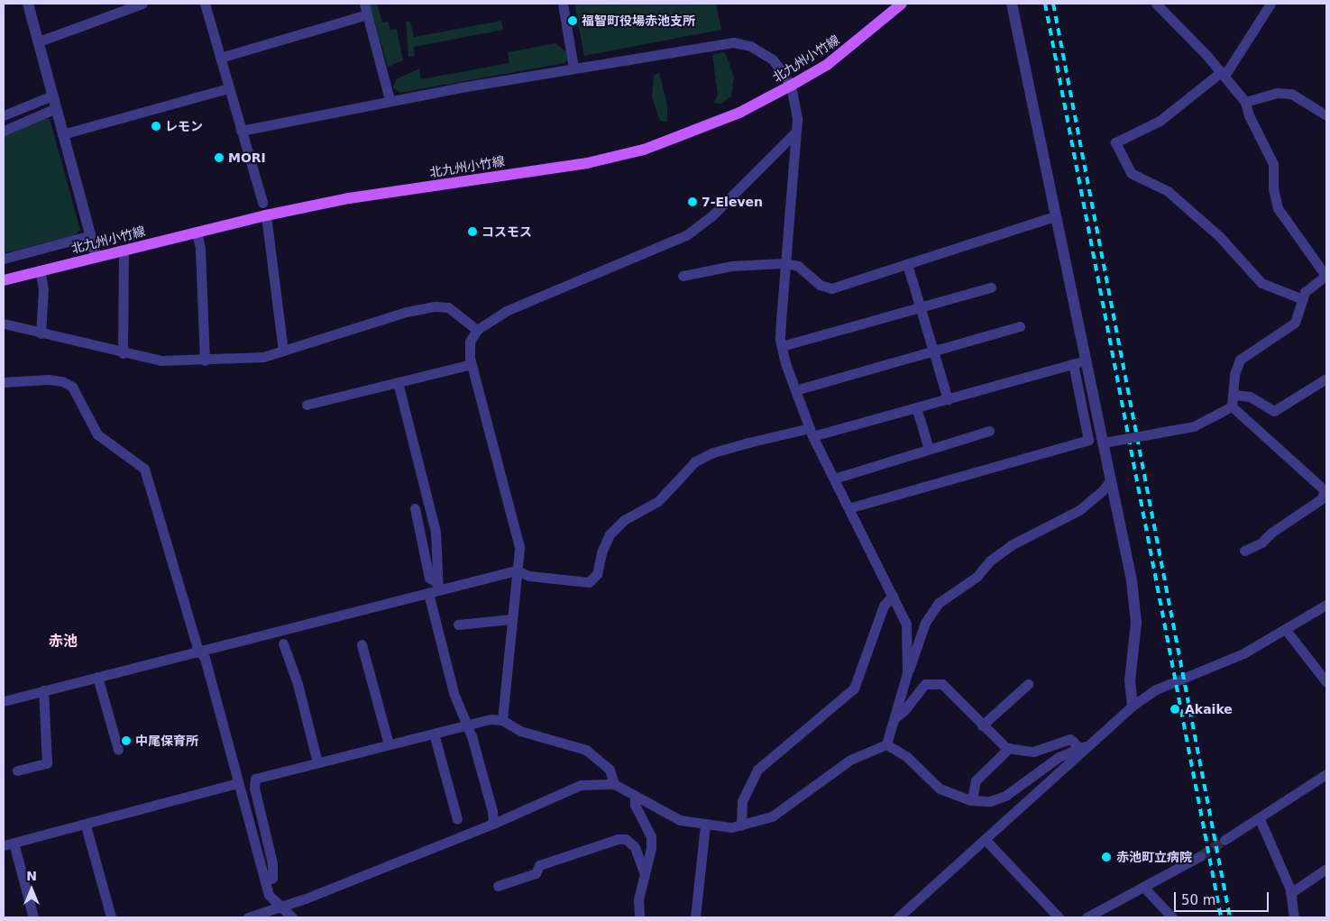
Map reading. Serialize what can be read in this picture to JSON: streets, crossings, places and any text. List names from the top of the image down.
{
  "streets": {
    "main road": ["北九州小竹線"]
  },
  "districts": ["赤池"],
  "places": [
    "福智町役場赤池支所",
    "レモン",
    "MORI",
    "7-Eleven",
    "コスモス",
    "Akaike",
    "中尾保育所",
    "赤池町立病院"
  ],
  "scale_bar": "50 m",
  "north": "top"
}
